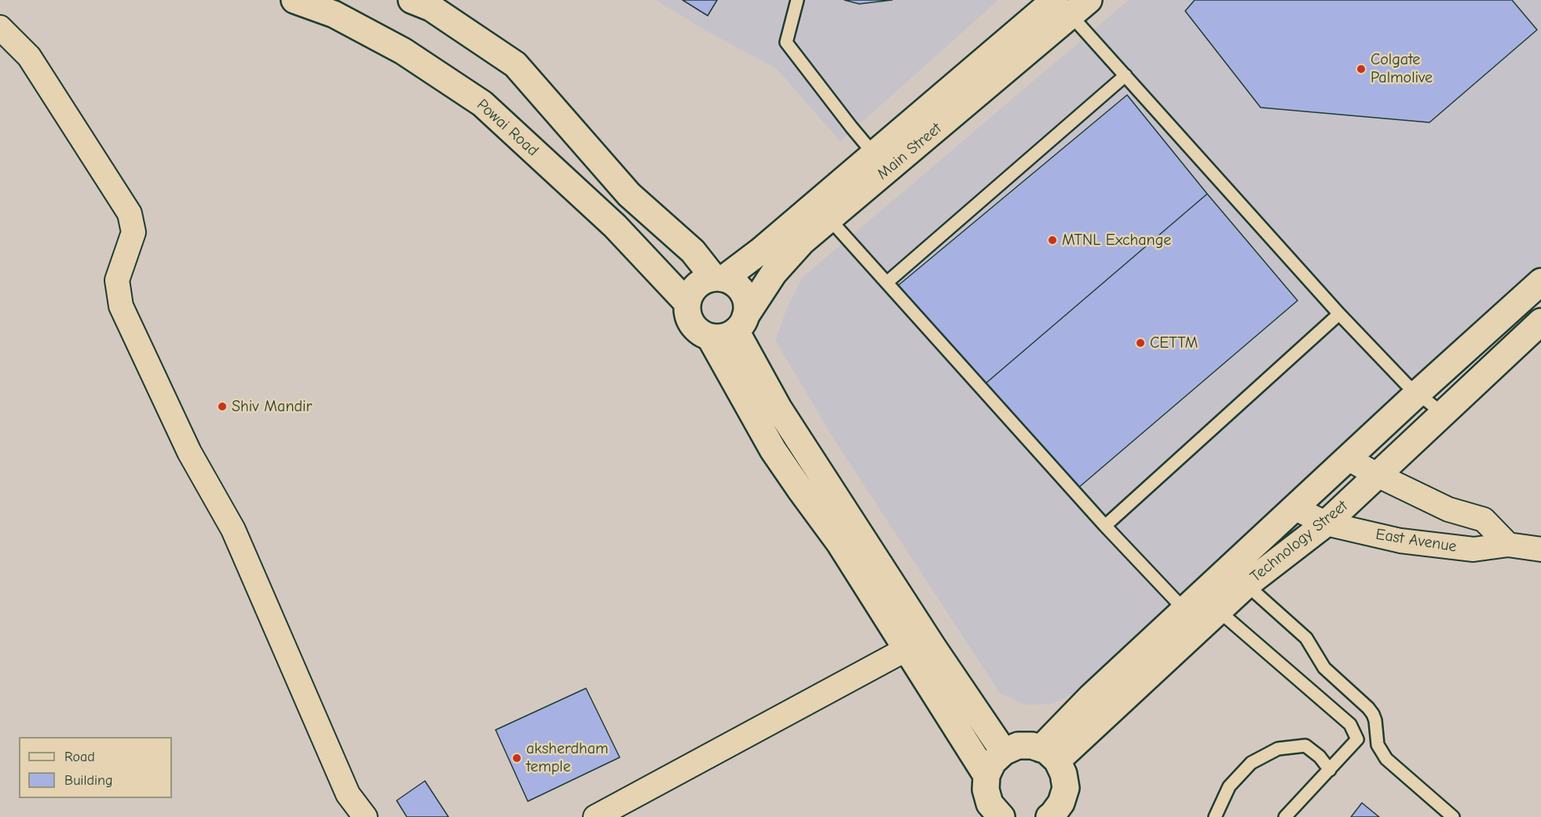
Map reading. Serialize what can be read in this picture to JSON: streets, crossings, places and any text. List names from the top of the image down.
{
  "streets": {
    "street": [
      "Powai Road",
      "Main Street",
      "East Avenue",
      "Technology Street"
    ]
  },
  "crossings": [
    ["Powai Road", "Main Street"],
    ["East Avenue", "Technology Street"]
  ],
  "places": [
    "Colgate Palmolive",
    "MTNL Exchange",
    "CETTM",
    "Shiv Mandir",
    "aksherdham temple"
  ],
  "legend": ["Road", "Building"]
}
